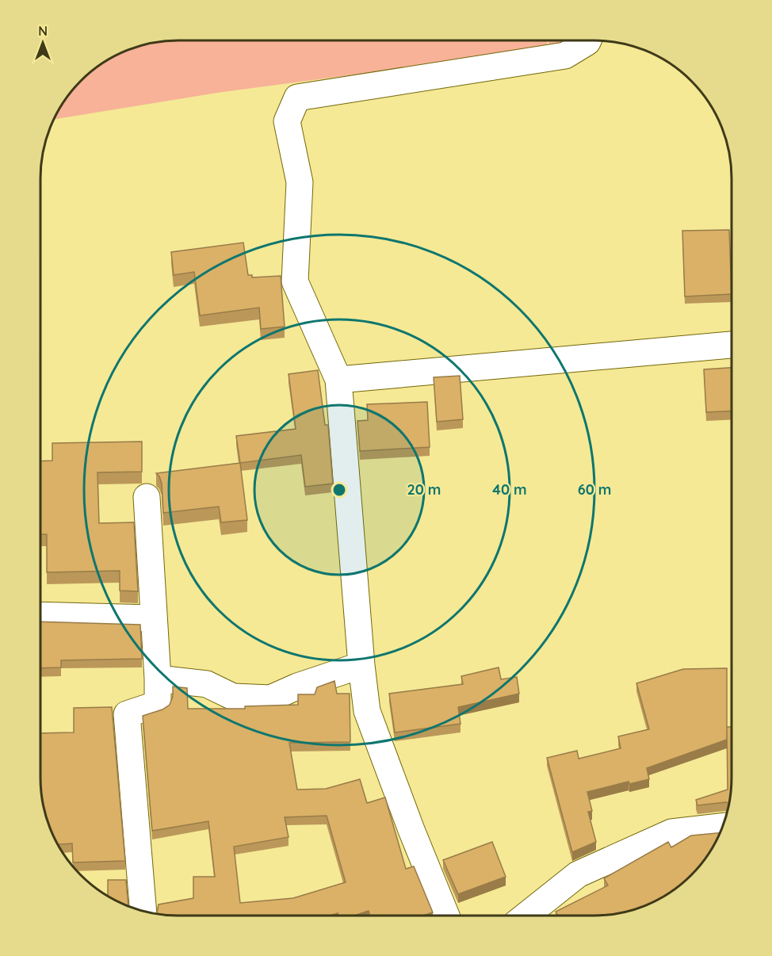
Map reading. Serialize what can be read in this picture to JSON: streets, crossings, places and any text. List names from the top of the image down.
{
  "north": "top",
  "rings": ["20 m", "40 m", "60 m"]
}
